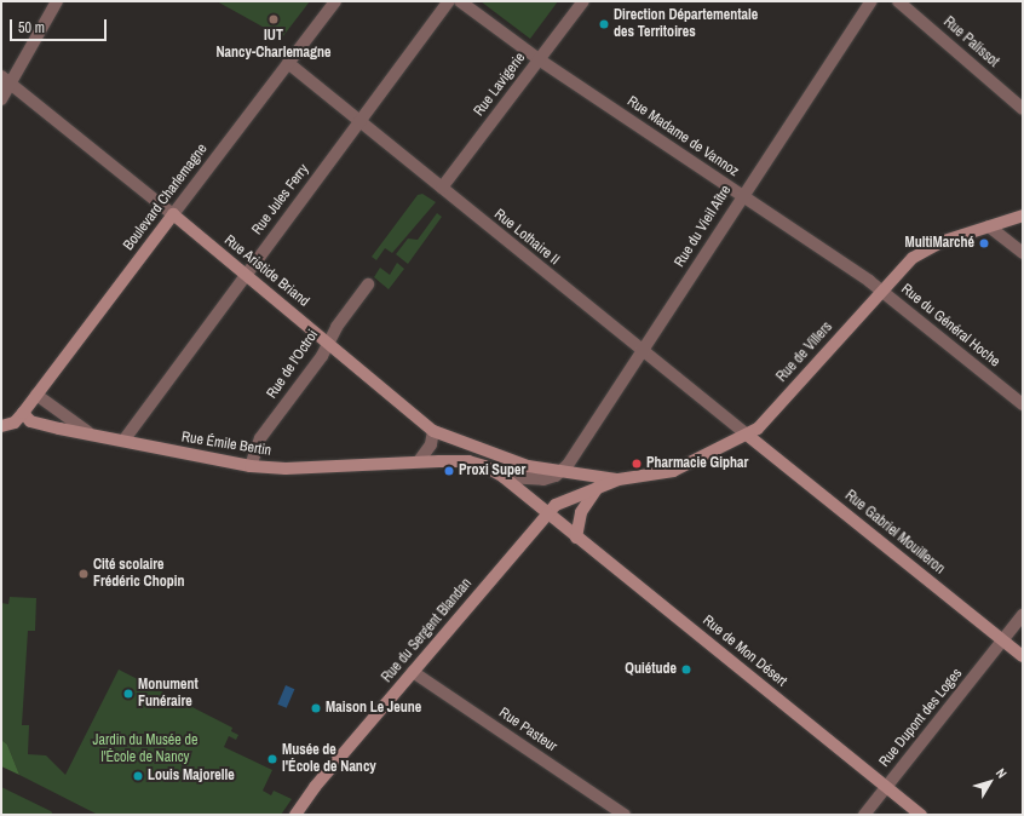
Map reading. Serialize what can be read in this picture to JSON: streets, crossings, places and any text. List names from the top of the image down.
{
  "streets": {
    "main road": [
      "Boulevard Charlemagne",
      "Rue Aristide Briand",
      "Rue de Villers",
      "Rue Émile Bertin",
      "Rue Gabriel Mouilleron",
      "Rue du Sergent Blandan",
      "Rue de Mon Désert"
    ],
    "street": [
      "Rue Palissot",
      "Rue Lavigerie",
      "Rue Madame de Vannoz",
      "Rue Jules Ferry",
      "Rue du Vieil Aître",
      "Rue Lothaire II",
      "Rue du Général Hoche",
      "Rue de l'Octroi",
      "Rue Dupont des Loges",
      "Rue Pasteur"
    ]
  },
  "crossings": [
    ["Rue Lavigerie", "Rue Madame de Vannoz"],
    ["Rue Lavigerie", "Rue Lothaire II"],
    ["Rue Madame de Vannoz", "Rue du Vieil Aître"],
    ["Rue Madame de Vannoz", "Rue du Général Hoche"],
    ["Rue Madame de Vannoz", "Rue de Villers"],
    ["Boulevard Charlemagne", "Rue Lothaire II"],
    ["Boulevard Charlemagne", "Rue Aristide Briand"],
    ["Boulevard Charlemagne", "Rue Émile Bertin"],
    ["Rue Jules Ferry", "Rue Lothaire II"],
    ["Rue Jules Ferry", "Rue Aristide Briand"],
    ["Rue Jules Ferry", "Rue Émile Bertin"],
    ["Rue du Vieil Aître", "Rue Lothaire II"],
    ["Rue du Vieil Aître", "Rue Aristide Briand"],
    ["Rue Lothaire II", "Rue de Villers"],
    ["Rue Lothaire II", "Rue Gabriel Mouilleron"],
    ["Rue Aristide Briand", "Rue de Villers"],
    ["Rue Aristide Briand", "Rue de l'Octroi"],
    ["Rue du Général Hoche", "Rue de Villers"],
    ["Rue de Villers", "Rue Gabriel Mouilleron"],
    ["Rue de Villers", "Rue du Sergent Blandan"],
    ["Rue de Villers", "Rue de Mon Désert"],
    ["Rue de l'Octroi", "Rue Émile Bertin"],
    ["Rue Émile Bertin", "Rue de Mon Désert"],
    ["Rue Gabriel Mouilleron", "Rue Dupont des Loges"],
    ["Rue du Sergent Blandan", "Rue de Mon Désert"],
    ["Rue du Sergent Blandan", "Rue Pasteur"],
    ["Rue de Mon Désert", "Rue Dupont des Loges"]
  ],
  "parks": ["Jardin du Musée de l'École de Nancy"],
  "places": [
    "IUT Nancy-Charlemagne",
    "Direction Départementale des Territoires",
    "MultiMarché",
    "Pharmacie Giphar",
    "Proxi Super",
    "Cité scolaire Frédéric Chopin",
    "Quiétude",
    "Monument Funéraire",
    "Maison Le Jeune",
    "Musée de l'École de Nancy",
    "Louis Majorelle"
  ],
  "scale_bar": "50 m",
  "north": "top right"
}
